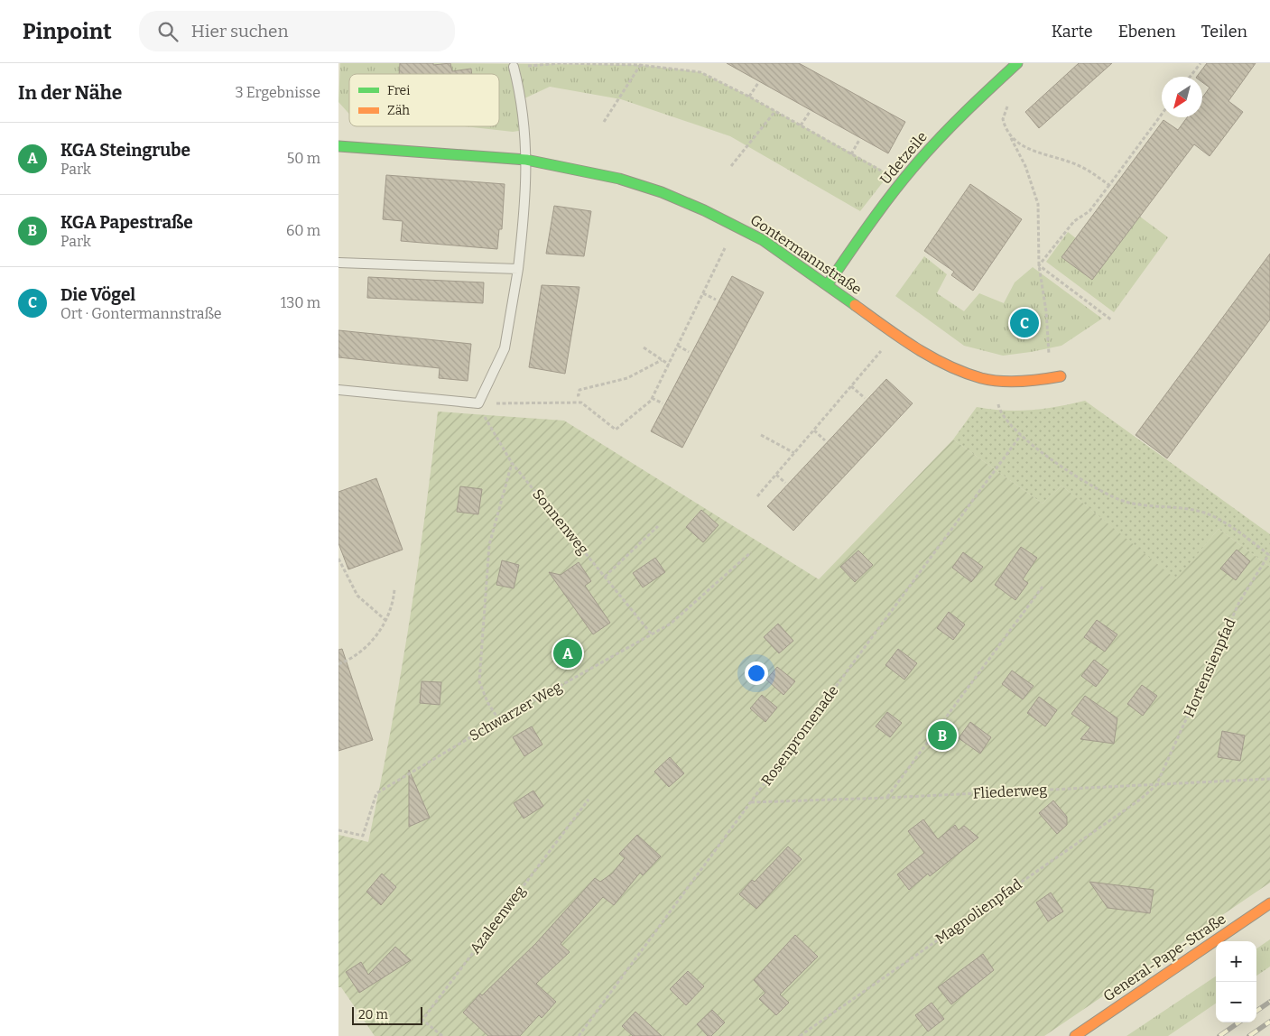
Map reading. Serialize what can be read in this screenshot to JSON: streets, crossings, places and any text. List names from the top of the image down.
{
  "streets": {
    "street": ["Udetzeile", "Gontermannstraße", "General-Pape-Straße"],
    "path": [
      "Sonnenweg",
      "Hortensienpfad",
      "Schwarzer Weg",
      "Rosenpromenade",
      "Fliederweg",
      "Magnolienpfad",
      "Azaleenweg"
    ]
  },
  "crossings": [
    ["Udetzeile", "Gontermannstraße"],
    ["Sonnenweg", "Schwarzer Weg"],
    ["Hortensienpfad", "Fliederweg"],
    ["Hortensienpfad", "Magnolienpfad"],
    ["Rosenpromenade", "Fliederweg"],
    ["Fliederweg", "Magnolienpfad"]
  ],
  "legend": ["Frei", "Zäh"],
  "scale_bar": "20 m",
  "north": "bottom left",
  "page": {
    "header": "Pinpoint",
    "search": "Hier suchen",
    "nav": ["Karte", "Ebenen", "Teilen"],
    "heading": ["In der Nähe", "3 Ergebnisse"],
    "list": [
      {
        "mark": "A",
        "name": "KGA Steingrube",
        "note": "Park",
        "value": "50 m"
      },
      {
        "mark": "B",
        "name": "KGA Papestraße",
        "note": "Park",
        "value": "60 m"
      },
      {
        "mark": "C",
        "name": "Die Vögel",
        "note": "Ort · Gontermannstraße",
        "value": "130 m"
      }
    ],
    "pins": ["C", "A", "B"],
    "map_buttons": ["+", "−"],
    "scale": "20 m"
  }
}
